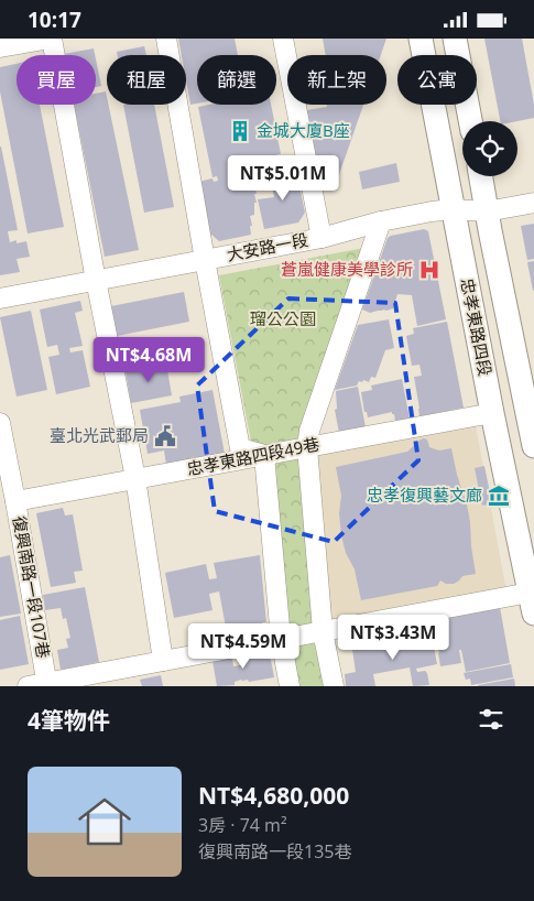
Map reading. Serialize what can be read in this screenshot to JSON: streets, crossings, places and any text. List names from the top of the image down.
{
  "streets": {
    "main road": ["忠孝東路四段"],
    "street": ["大安路一段", "忠孝東路四段49巷", "復興南路一段107巷"]
  },
  "crossings": [
    ["大安路一段", "忠孝東路四段"],
    ["忠孝東路四段", "忠孝東路四段49巷"],
    ["忠孝東路四段49巷", "復興南路一段107巷"]
  ],
  "parks": ["瑠公公園"],
  "places": {
    "building": ["金城大廈B座"],
    "hospital": ["蒼嵐健康美學診所"],
    "public building": ["臺北光武郵局"],
    "museum": ["忠孝復興藝文廊"]
  },
  "page": {
    "status": "10:17",
    "chip": [
      "買屋",
      "租屋",
      "篩選",
      "新上架",
      "公寓"
    ],
    "price": [
      "NT$5.01M",
      "NT$4.68M",
      "NT$3.43M",
      "NT$4.59M"
    ],
    "heading": "4筆物件",
    "list": [
      {
        "name": "NT$4,680,000",
        "note": "3房 · 74 m² · 復興南路一段135巷"
      }
    ]
  }
}
